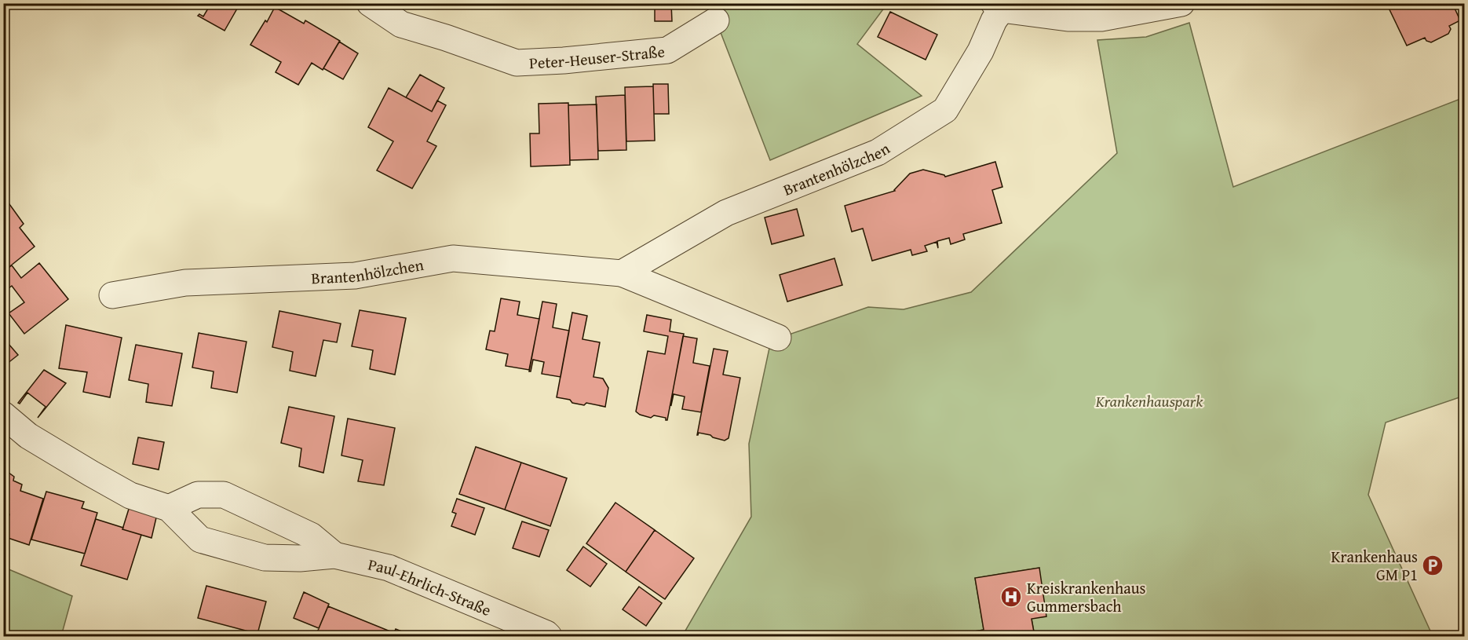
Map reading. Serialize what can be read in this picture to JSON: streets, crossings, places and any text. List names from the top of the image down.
{
  "streets": {
    "street": ["Peter-Heuser-Straße", "Brantenhölzchen", "Paul-Ehrlich-Straße"]
  },
  "parks": ["Krankenhauspark"],
  "places": {
    "parking": ["Krankenhaus GM P1"],
    "hospital": ["Kreiskrankenhaus Gummersbach"]
  }
}
